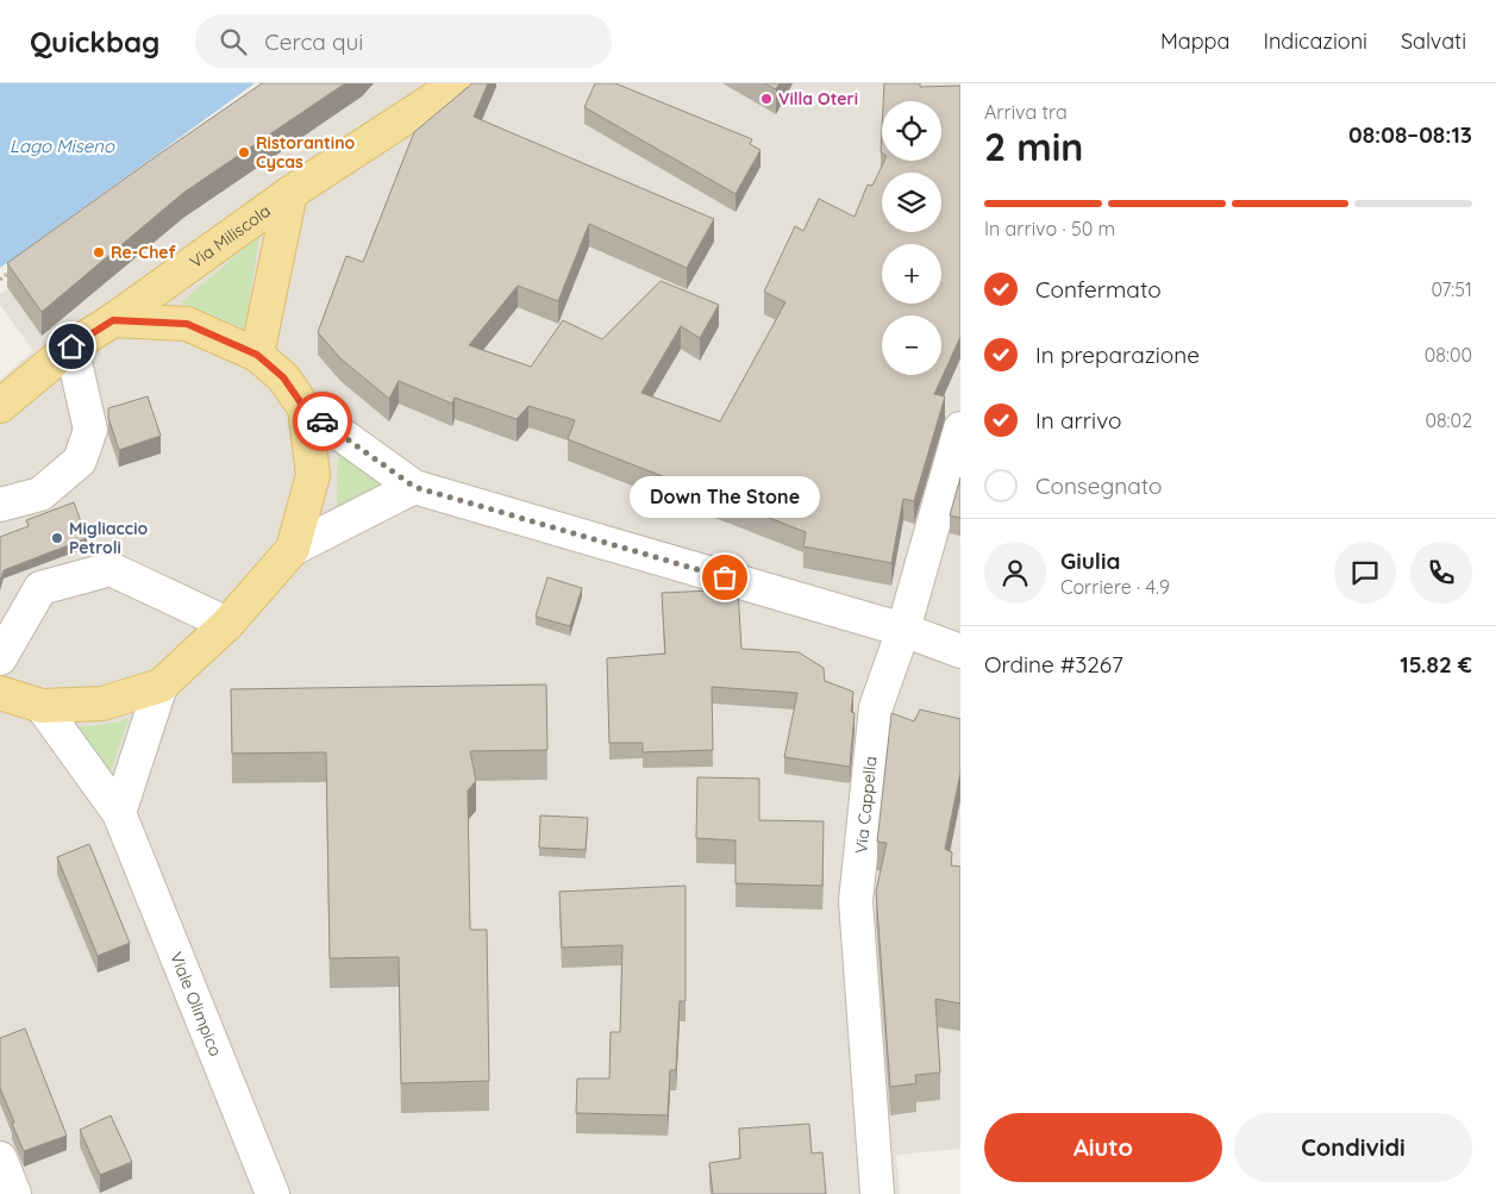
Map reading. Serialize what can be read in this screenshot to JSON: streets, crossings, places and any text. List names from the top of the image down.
{
  "streets": {
    "main road": ["Via Miliscola"],
    "street": ["Via Cappella", "Viale Olimpico"]
  },
  "water": ["Lago Miseno"],
  "places": [
    "Villa Oteri",
    "Ristorantino Cycas",
    "Re-Chef",
    "Migliaccio Petroli",
    "Down The Stone"
  ],
  "page": {
    "header": "Quickbag",
    "search": "Cerca qui",
    "nav": ["Mappa", "Indicazioni", "Salvati"],
    "heading": ["2 min", "Arriva tra", "08:08–08:13"],
    "panel": [
      "Giulia",
      "Corriere · 4.9",
      "Ordine #3267",
      "15.82 €"
    ],
    "map_buttons": ["+", "−"],
    "bar": "In arrivo · 50 m",
    "list": [
      ["Confermato", "07:51"],
      ["In preparazione", "08:00"],
      ["In arrivo", "08:02"],
      "Consegnato"
    ],
    "bubble": "Down The Stone",
    "buttons": ["Aiuto", "Condividi"]
  }
}
